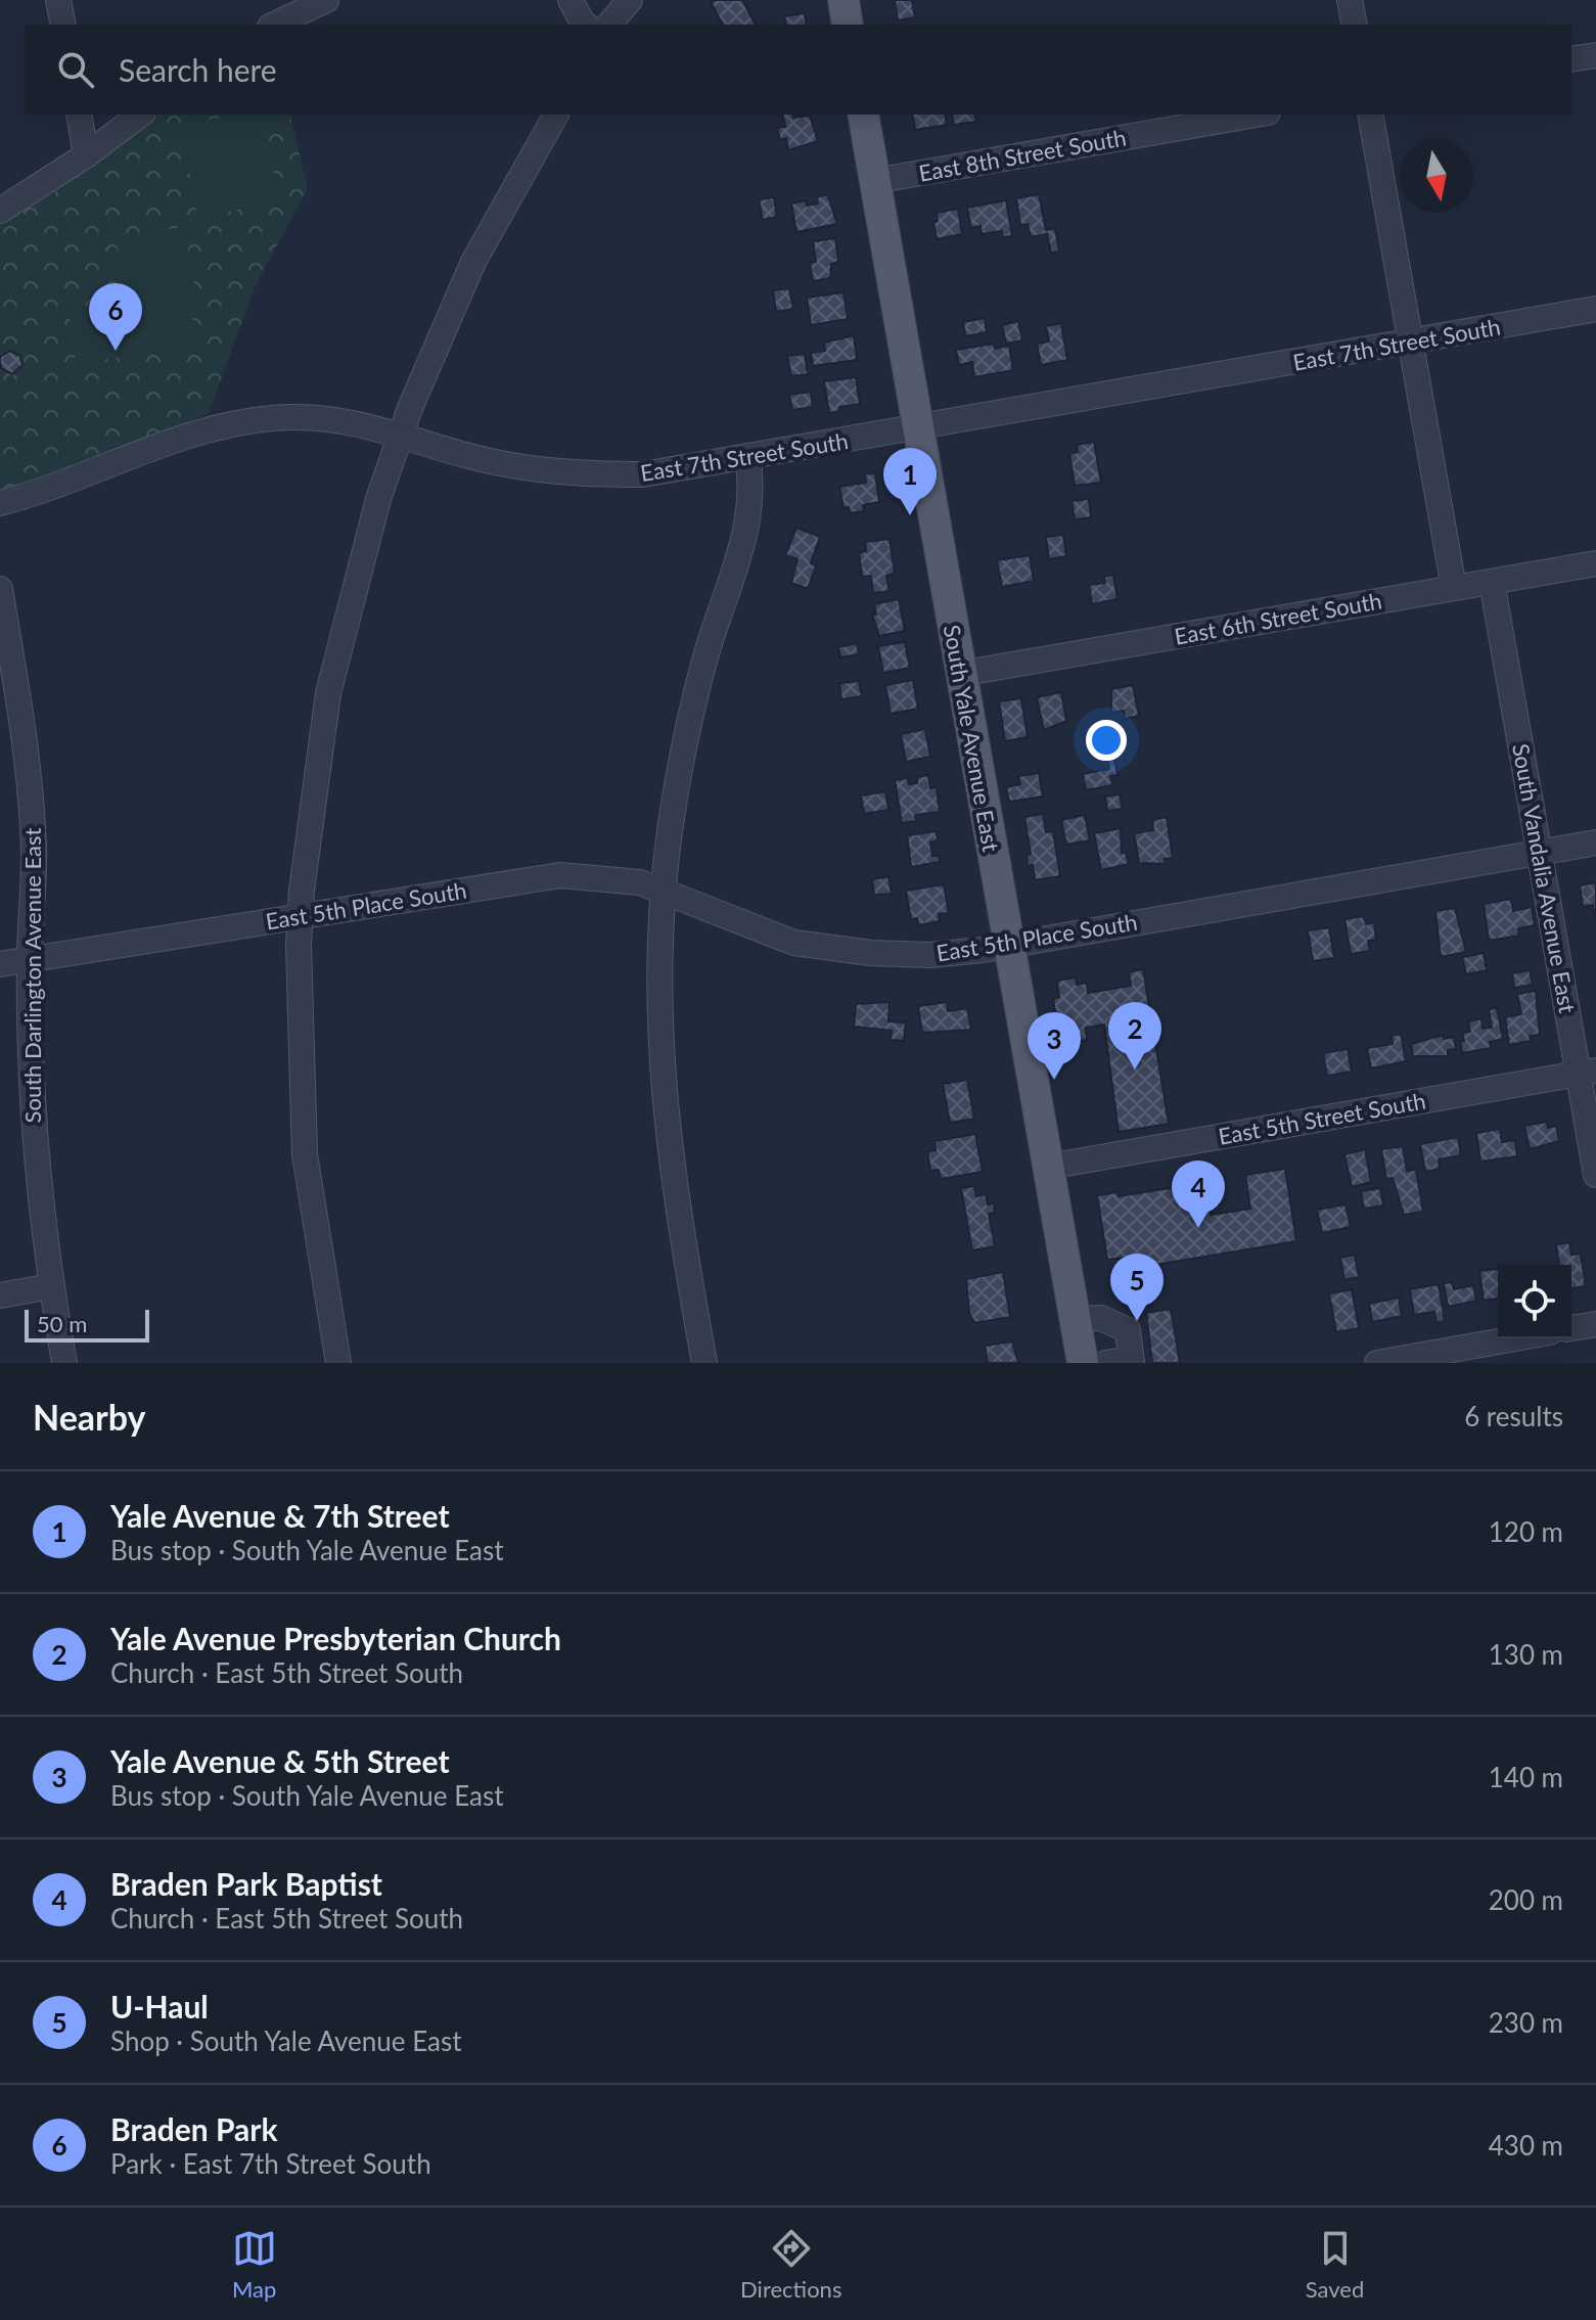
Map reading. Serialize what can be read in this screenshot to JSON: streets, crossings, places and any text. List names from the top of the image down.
{
  "streets": {
    "main road": ["South Yale Avenue East"],
    "street": [
      "East 8th Street South",
      "East 7th Street South",
      "East 6th Street South",
      "South Vandalia Avenue East",
      "East 5th Place South",
      "South Darlington Avenue East",
      "East 5th Street South"
    ]
  },
  "crossings": [
    ["East 8th Street South", "South Yale Avenue East"],
    ["East 7th Street South", "South Yale Avenue East"],
    ["East 6th Street South", "South Yale Avenue East"],
    ["East 6th Street South", "South Vandalia Avenue East"],
    ["South Yale Avenue East", "East 5th Place South"],
    ["South Yale Avenue East", "East 5th Street South"],
    ["South Vandalia Avenue East", "East 5th Place South"],
    ["South Vandalia Avenue East", "East 5th Street South"],
    ["East 5th Place South", "South Darlington Avenue East"]
  ],
  "scale_bar": "50 m",
  "north": "bottom",
  "page": {
    "search": "Search here",
    "pins": [
      "6",
      "1",
      "2",
      "3",
      "4",
      "5"
    ],
    "scale": "50 m",
    "heading": ["Nearby", "6 results"],
    "list": [
      {
        "mark": "1",
        "name": "Yale Avenue & 7th Street",
        "note": "Bus stop · South Yale Avenue East",
        "value": "120 m"
      },
      {
        "mark": "2",
        "name": "Yale Avenue Presbyterian Church",
        "note": "Church · East 5th Street South",
        "value": "130 m"
      },
      {
        "mark": "3",
        "name": "Yale Avenue & 5th Street",
        "note": "Bus stop · South Yale Avenue East",
        "value": "140 m"
      },
      {
        "mark": "4",
        "name": "Braden Park Baptist",
        "note": "Church · East 5th Street South",
        "value": "200 m"
      },
      {
        "mark": "5",
        "name": "U-Haul",
        "note": "Shop · South Yale Avenue East",
        "value": "230 m"
      },
      {
        "mark": "6",
        "name": "Braden Park",
        "note": "Park · East 7th Street South",
        "value": "430 m"
      }
    ],
    "nav": ["Map", "Directions", "Saved"]
  }
}
